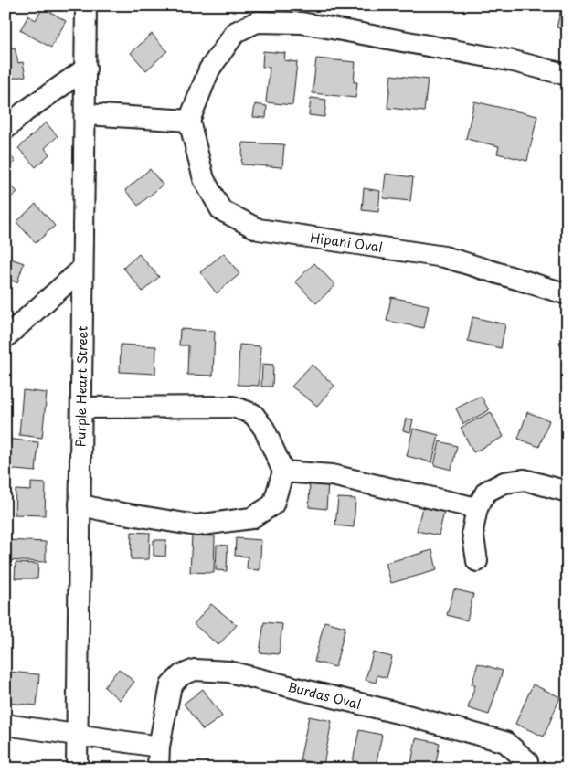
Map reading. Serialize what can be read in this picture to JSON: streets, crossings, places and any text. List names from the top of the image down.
{
  "streets": {
    "street": ["Hipani Oval", "Purple Heart Street", "Burdas Oval"]
  }
}
